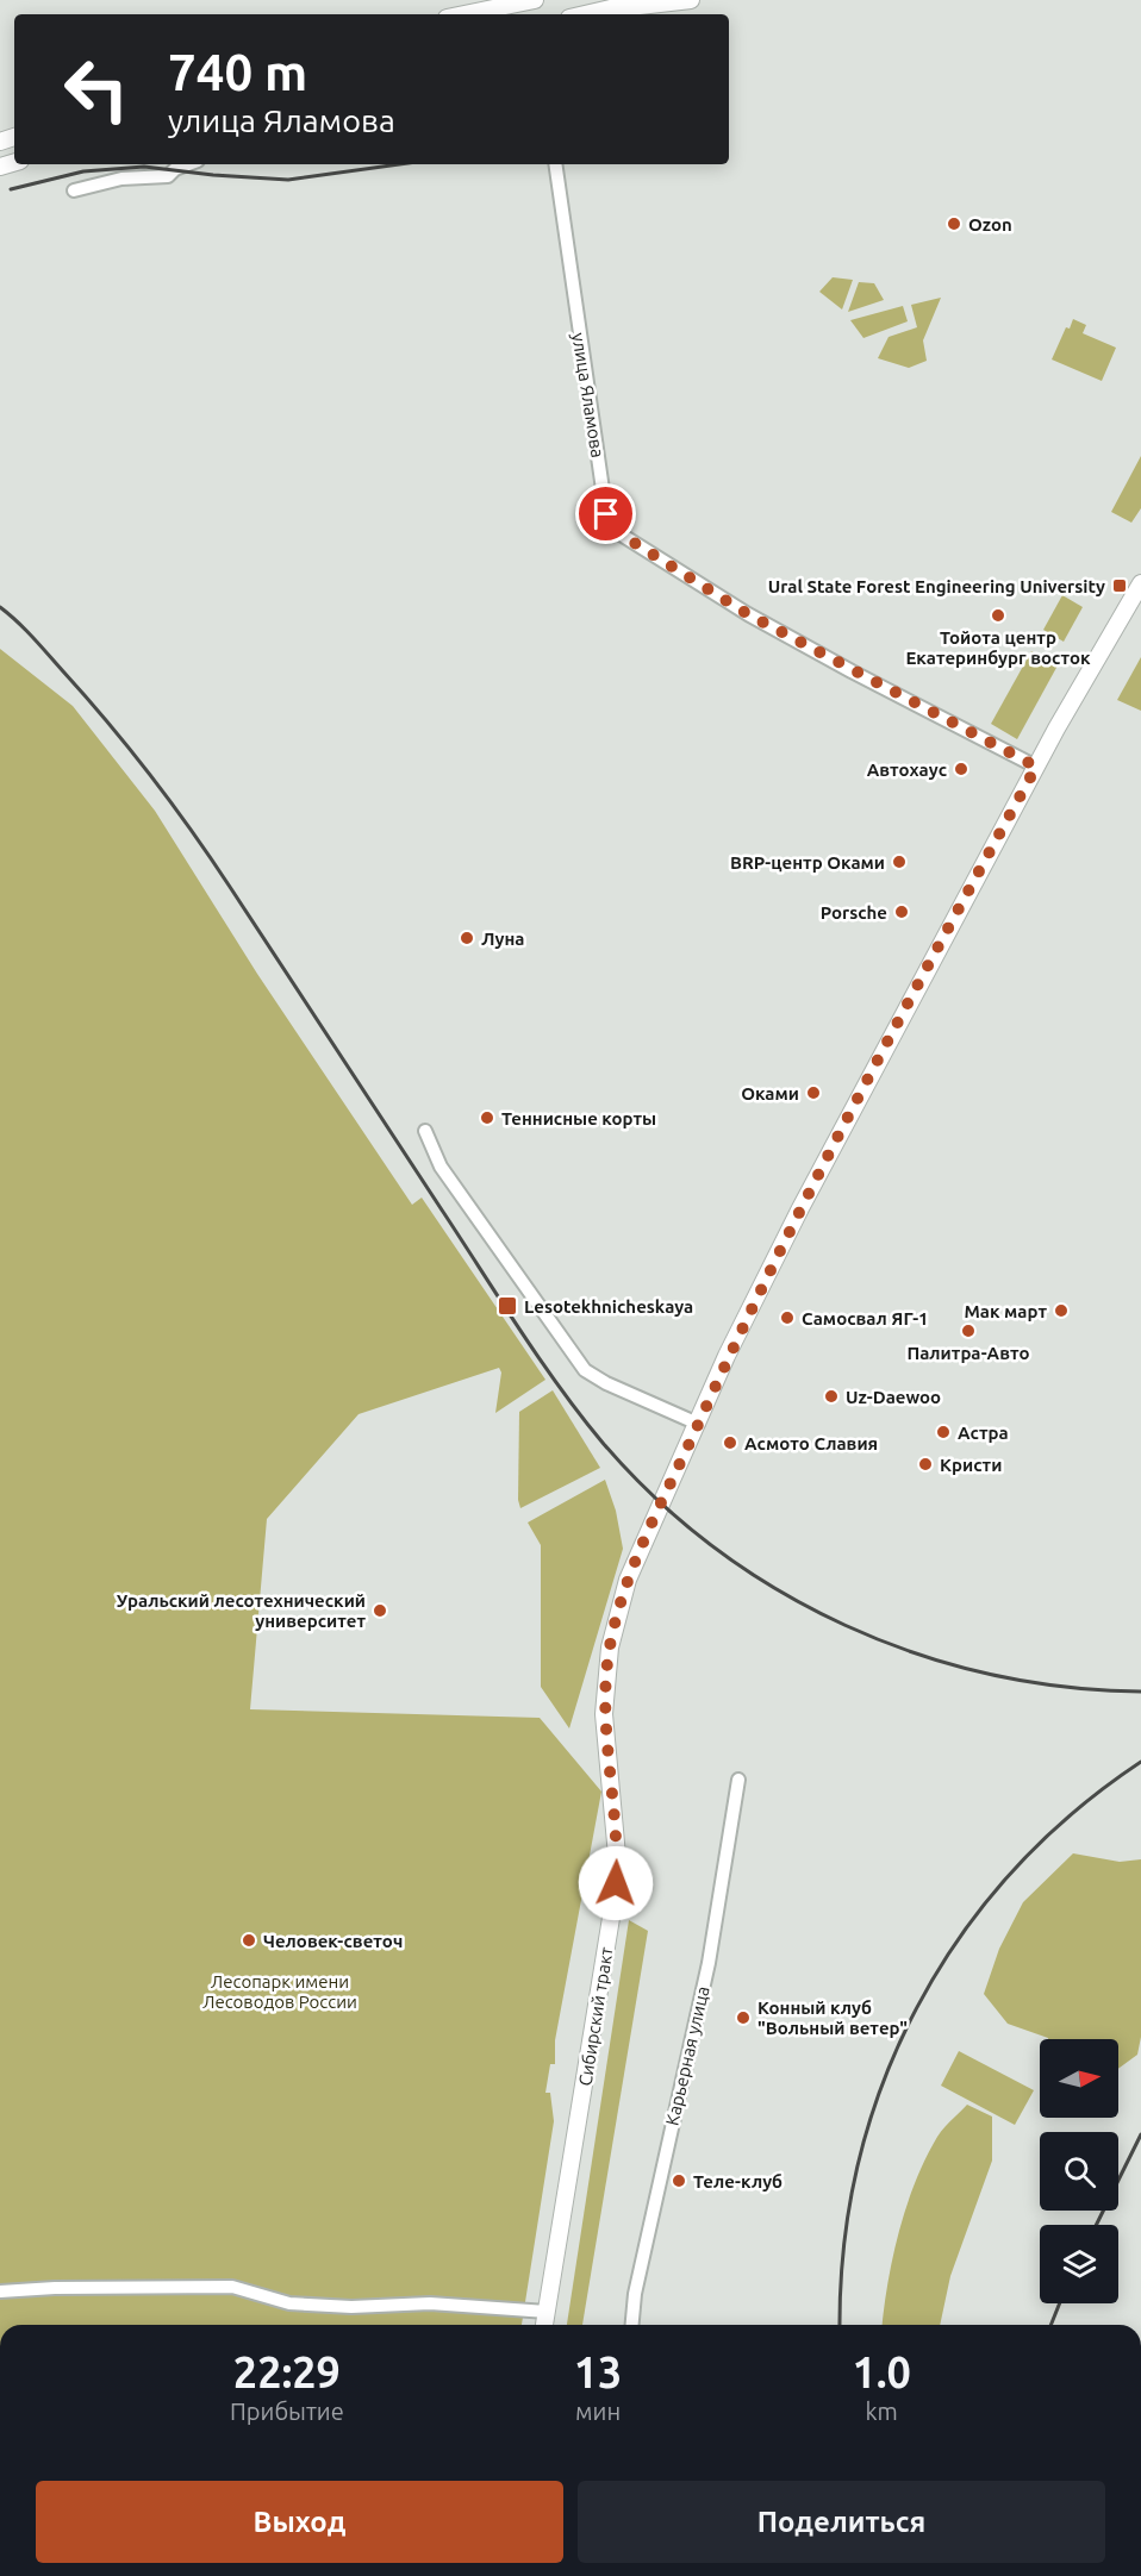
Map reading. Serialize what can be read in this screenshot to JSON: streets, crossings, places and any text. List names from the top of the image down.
{
  "streets": {
    "main road": ["Сибирский тракт"],
    "street": ["улица Яламова", "Карьерная улица"]
  },
  "crossings": [
    ["улица Яламова", "Сибирский тракт"]
  ],
  "parks": ["Лесопарк имени Лесоводов России"],
  "places": {
    "other": [
      "Ozon",
      "Тойота центр Екатеринбург восток",
      "Автохаус",
      "BRP-центр Оками",
      "Porsche",
      "Луна",
      "Оками",
      "Теннисные корты",
      "Мак март",
      "Самосвал ЯГ-1",
      "Палитра-Авто",
      "Uz-Daewoo",
      "Астра",
      "Асмото Славия",
      "Кристи",
      "Уральский лесотехнический университет",
      "Человек-светоч",
      "Конный клуб \"Вольный ветер\"",
      "Теле-клуб"
    ],
    "transit": ["Ural State Forest Engineering University", "Lesotekhnicheskaya"]
  },
  "north": "right",
  "page": {
    "turn": ["740 m", "улица Яламова"],
    "eta": [
      "22:29",
      "Прибытие",
      "13",
      "мин",
      "1.0",
      "km"
    ],
    "buttons": ["Выход", "Поделиться"]
  }
}
